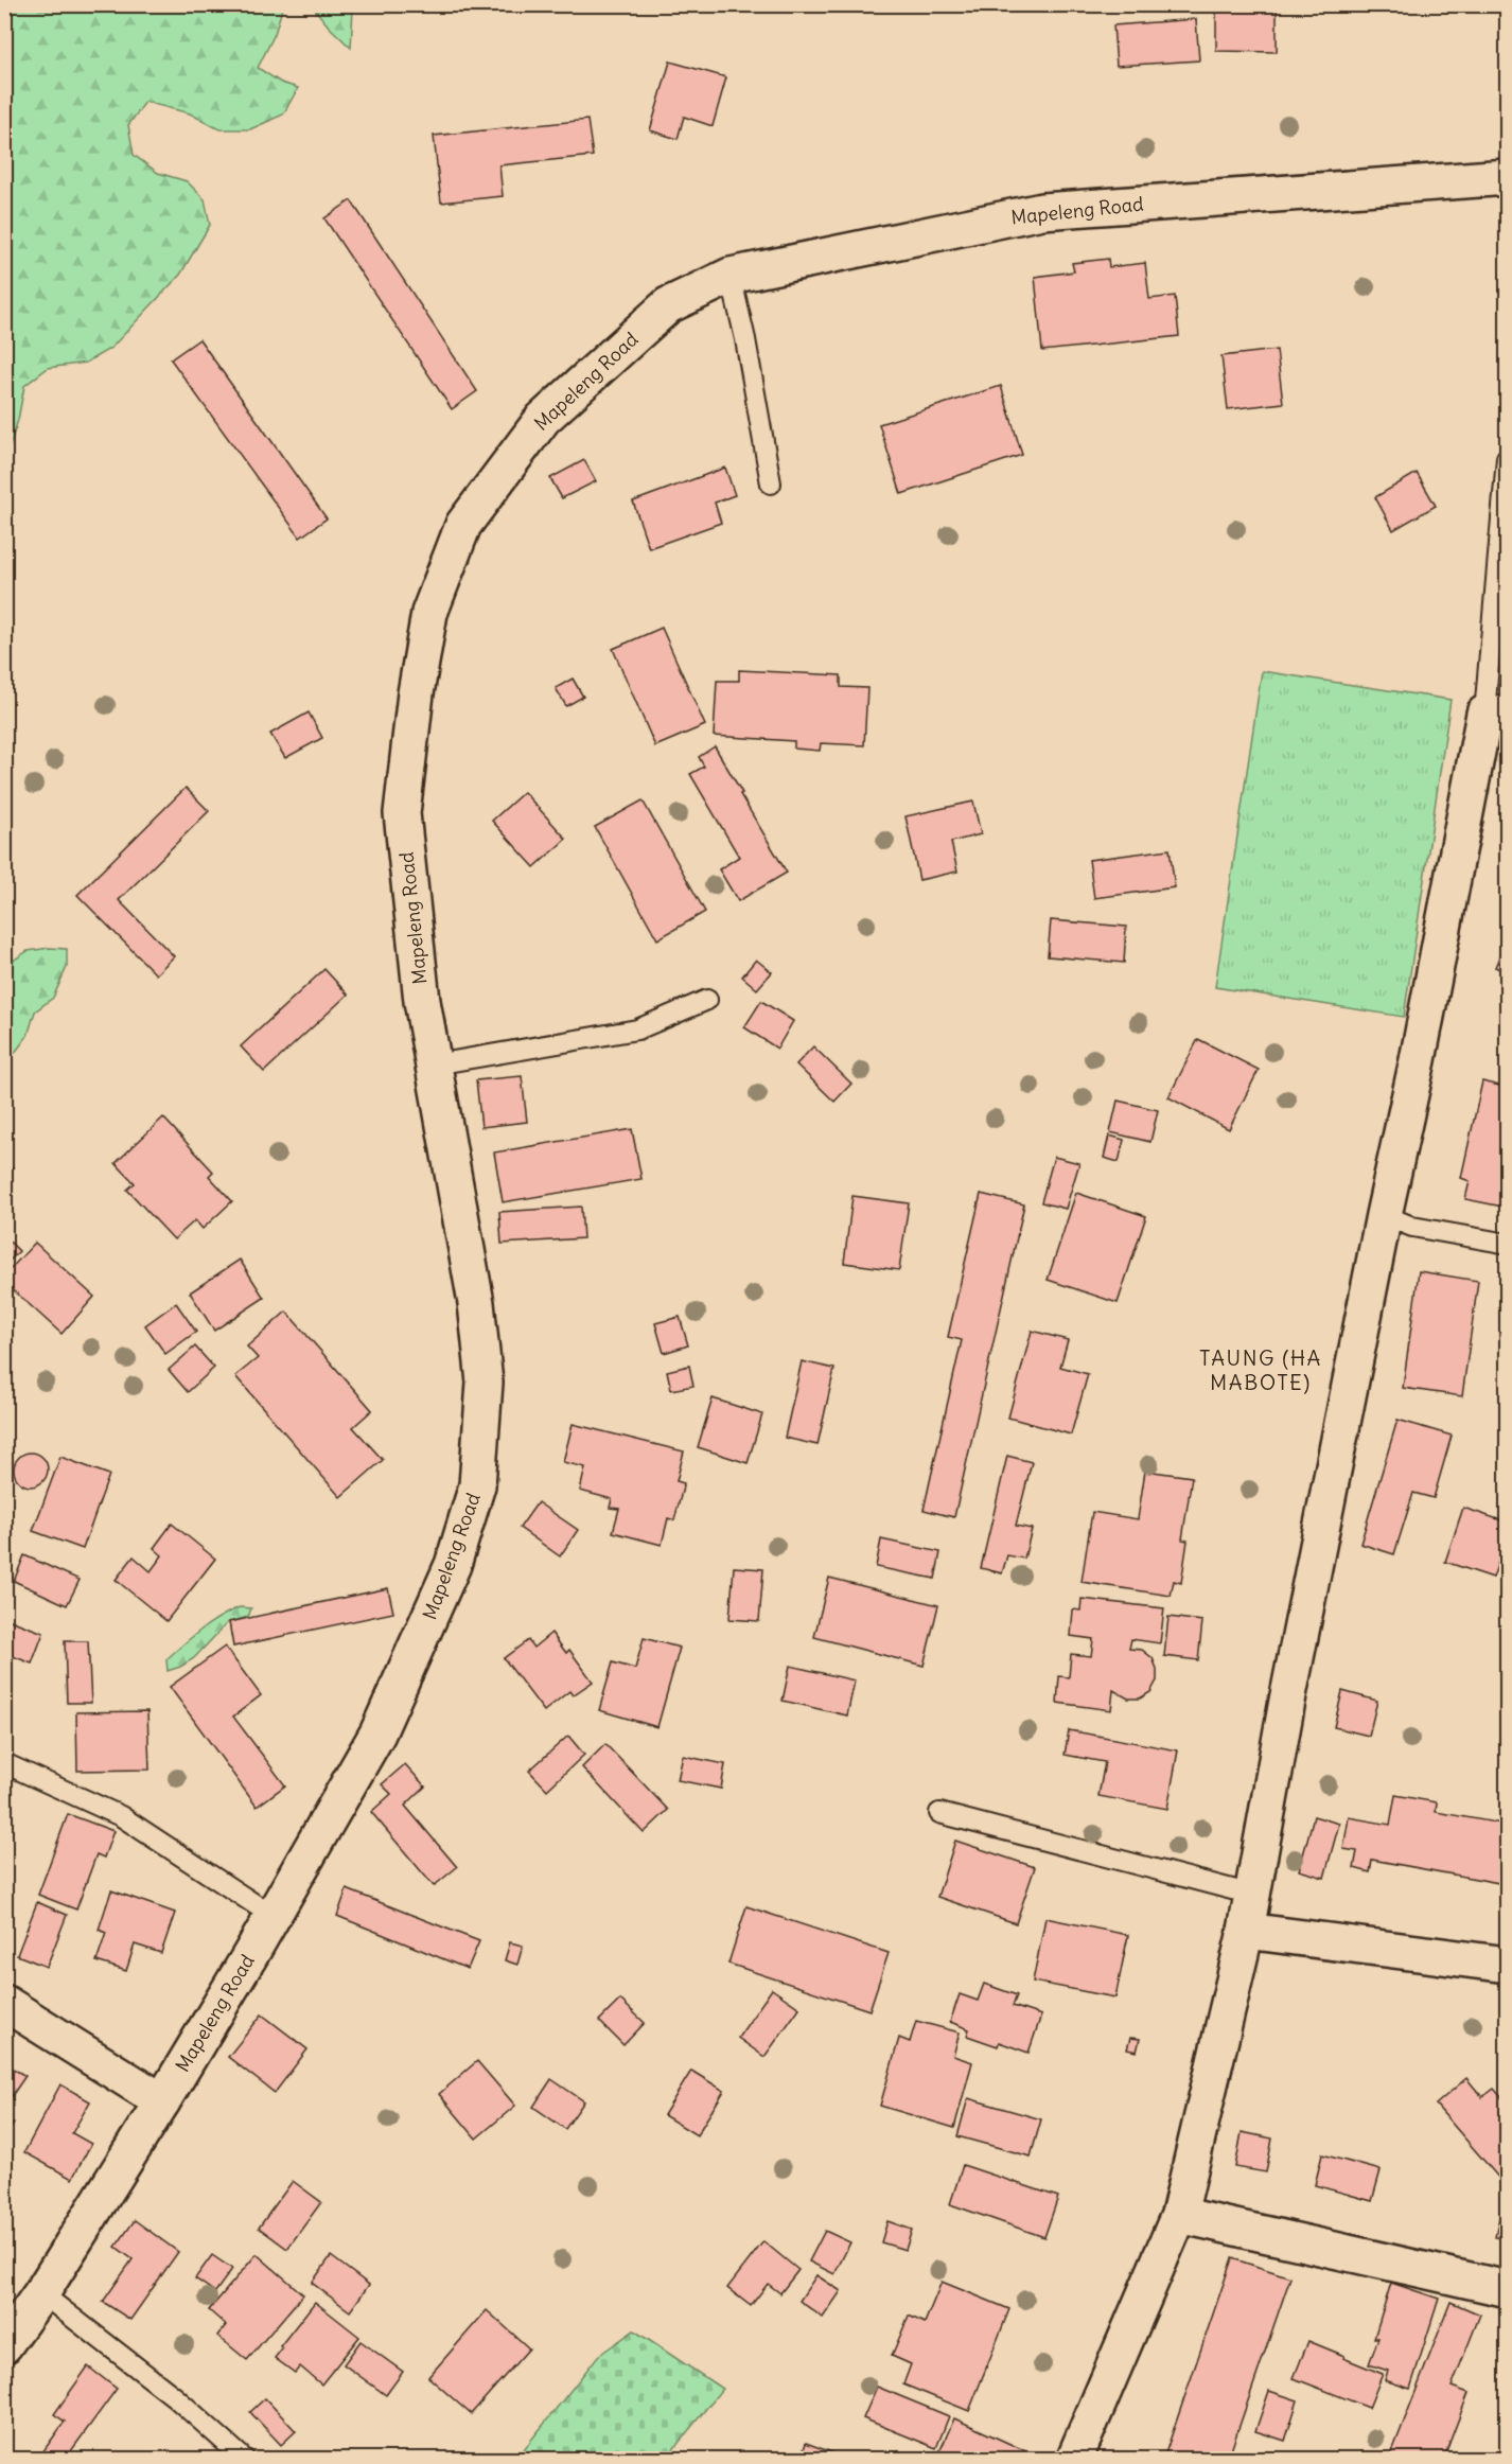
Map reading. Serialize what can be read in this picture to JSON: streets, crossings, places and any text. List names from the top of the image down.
{
  "streets": {
    "street": ["Mapeleng Road"]
  },
  "districts": ["TAUNG (HA MABOTE)"]
}
